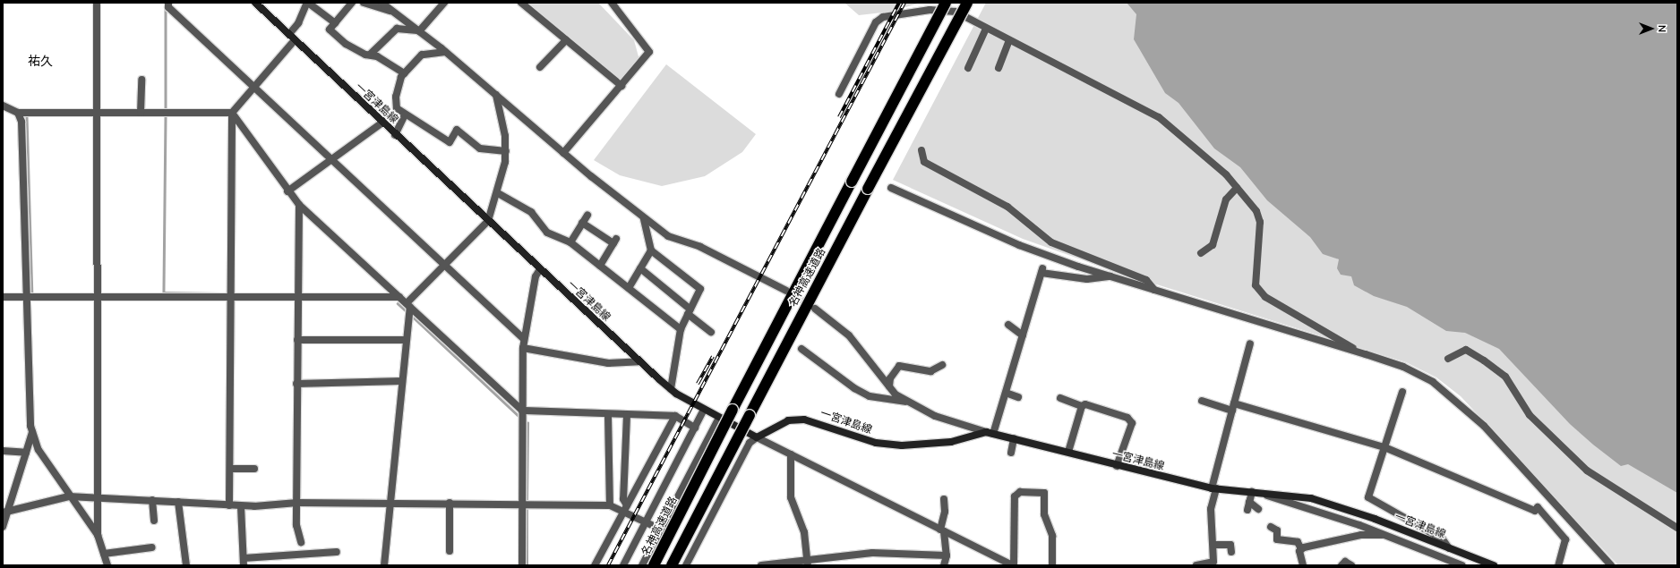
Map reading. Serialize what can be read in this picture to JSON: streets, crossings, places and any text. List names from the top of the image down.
{
  "streets": {
    "highway": ["名神高速道路"],
    "main road": ["一宮津島線"]
  },
  "districts": ["祐久"],
  "north": "right"
}
